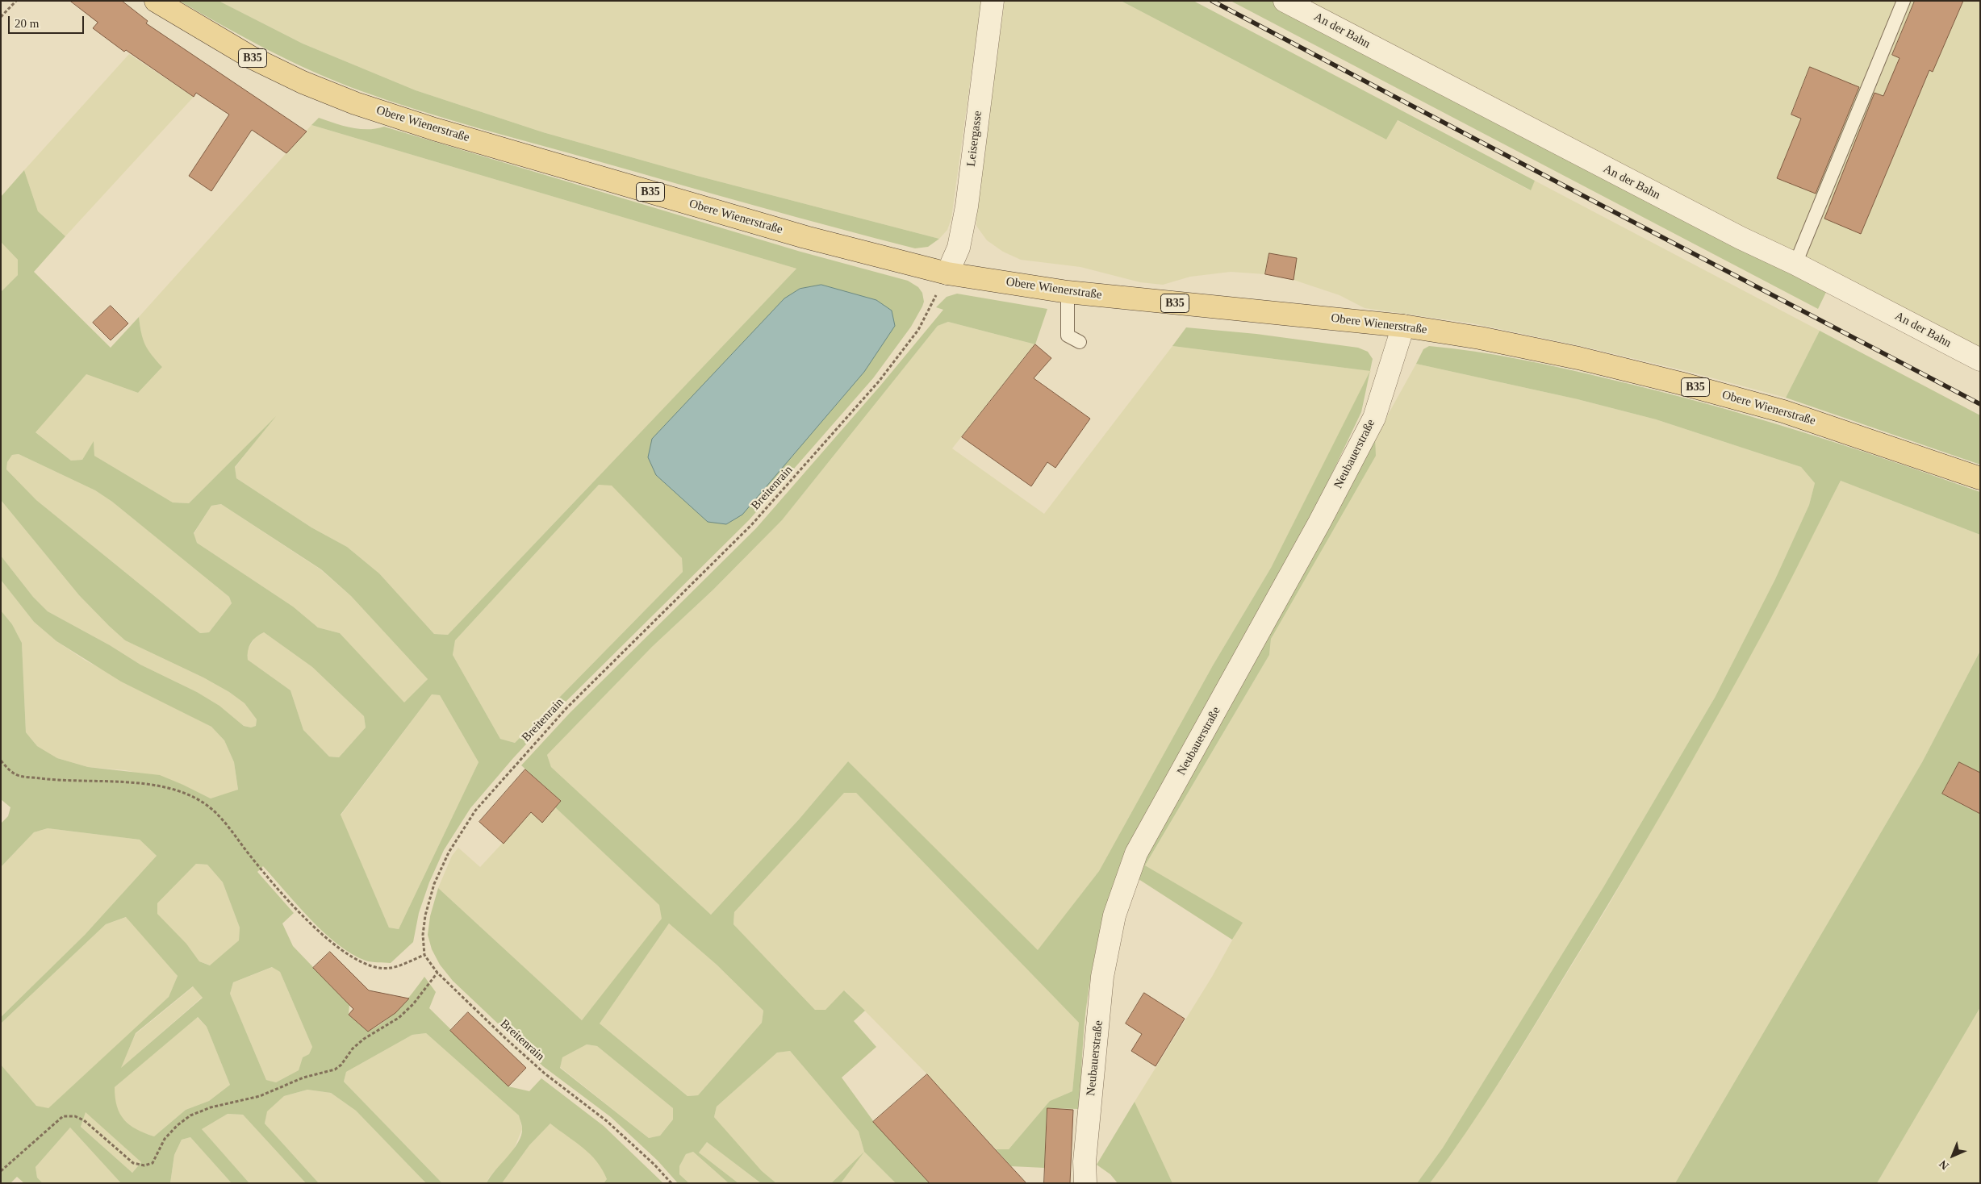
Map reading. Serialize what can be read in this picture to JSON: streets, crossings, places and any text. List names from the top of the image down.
{
  "streets": {
    "main road": ["B35", "Obere Wienerstraße"],
    "street": ["An der Bahn", "Leisergasse", "Neubauerstraße"],
    "path": ["Breitenrain"]
  },
  "crossings": [
    ["Obere Wienerstraße", "Leisergasse"],
    ["Obere Wienerstraße", "Neubauerstraße"],
    ["Obere Wienerstraße", "Breitenrain"],
    ["Leisergasse", "Breitenrain"]
  ],
  "scale_bar": "20 m",
  "north": "bottom left"
}
